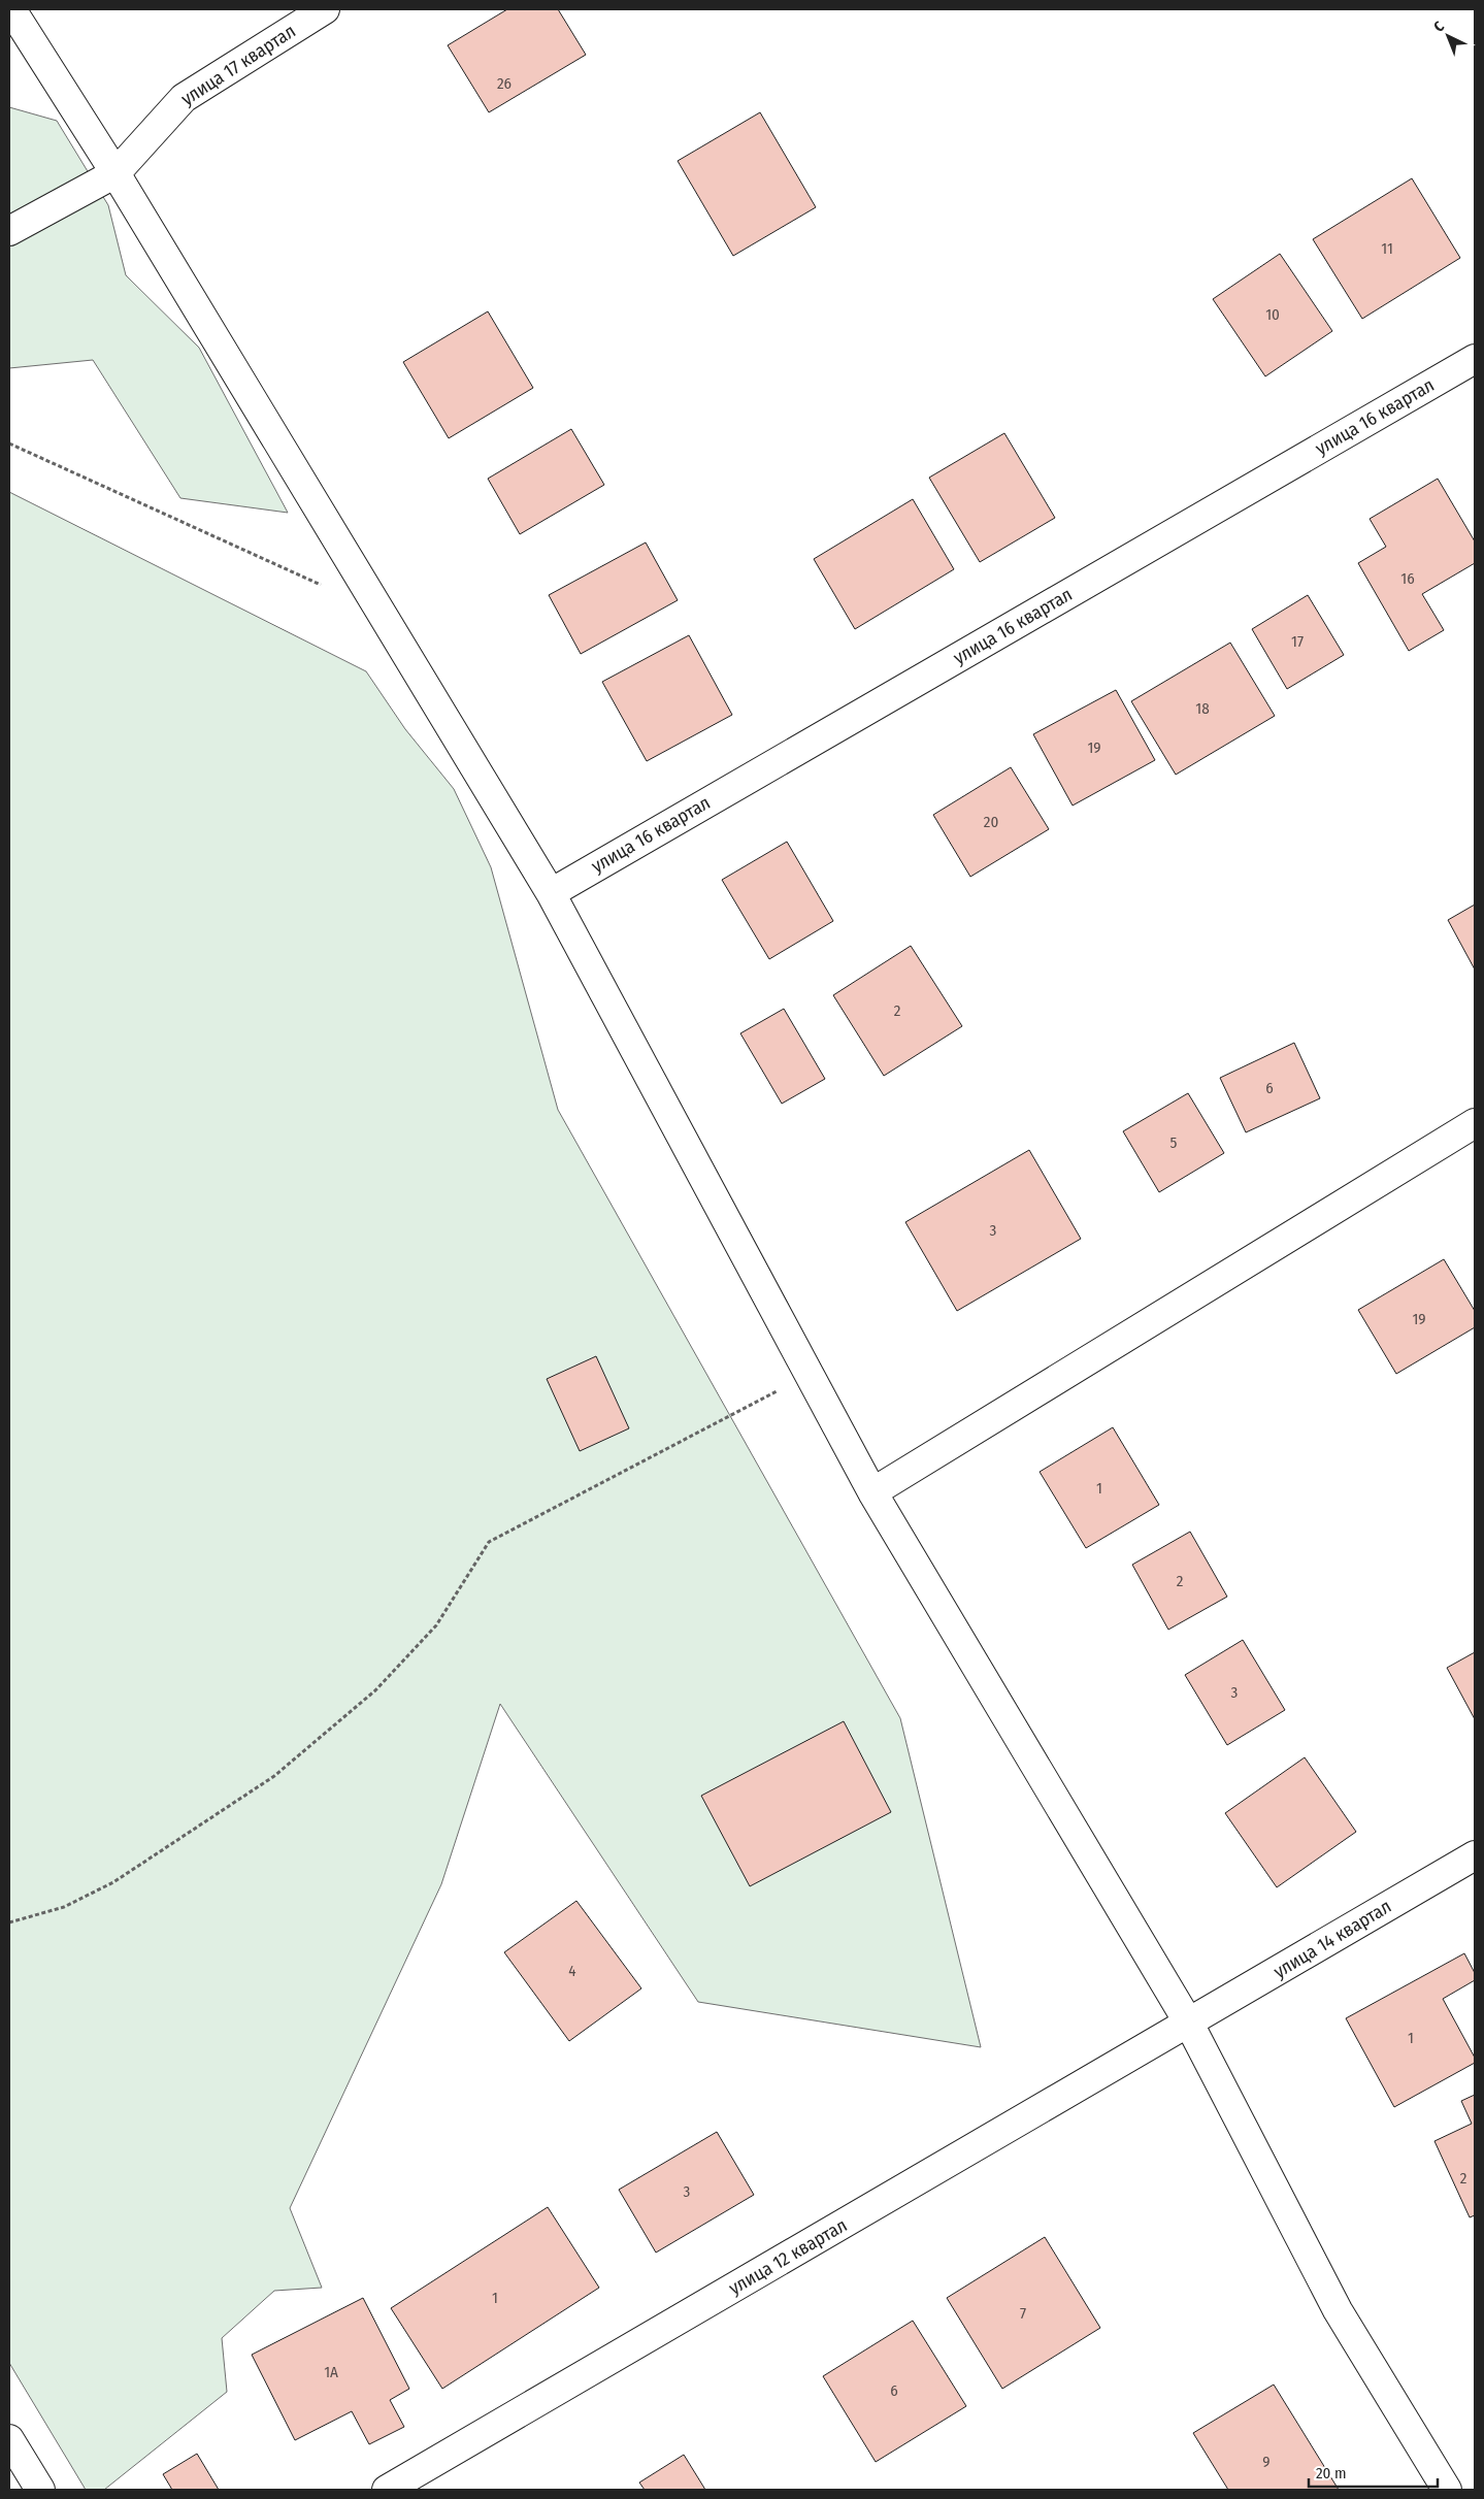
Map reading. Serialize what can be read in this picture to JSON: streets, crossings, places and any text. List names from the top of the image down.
{
  "streets": {
    "street": [
      "улица 17 квартал",
      "улица 16 квартал",
      "улица 14 квартал",
      "улица 12 квартал"
    ]
  },
  "crossings": [
    ["улица 14 квартал", "улица 12 квартал"]
  ],
  "house_numbers": [
    "26",
    "11",
    "10",
    "16",
    "17",
    "18",
    "19",
    "20",
    "2",
    "6",
    "5",
    "3",
    "19",
    "1",
    "2",
    "3",
    "4",
    "1",
    "2",
    "3",
    "1",
    "7",
    "1А",
    "6",
    "9"
  ],
  "scale_bar": "20 m",
  "north": "top left"
}
